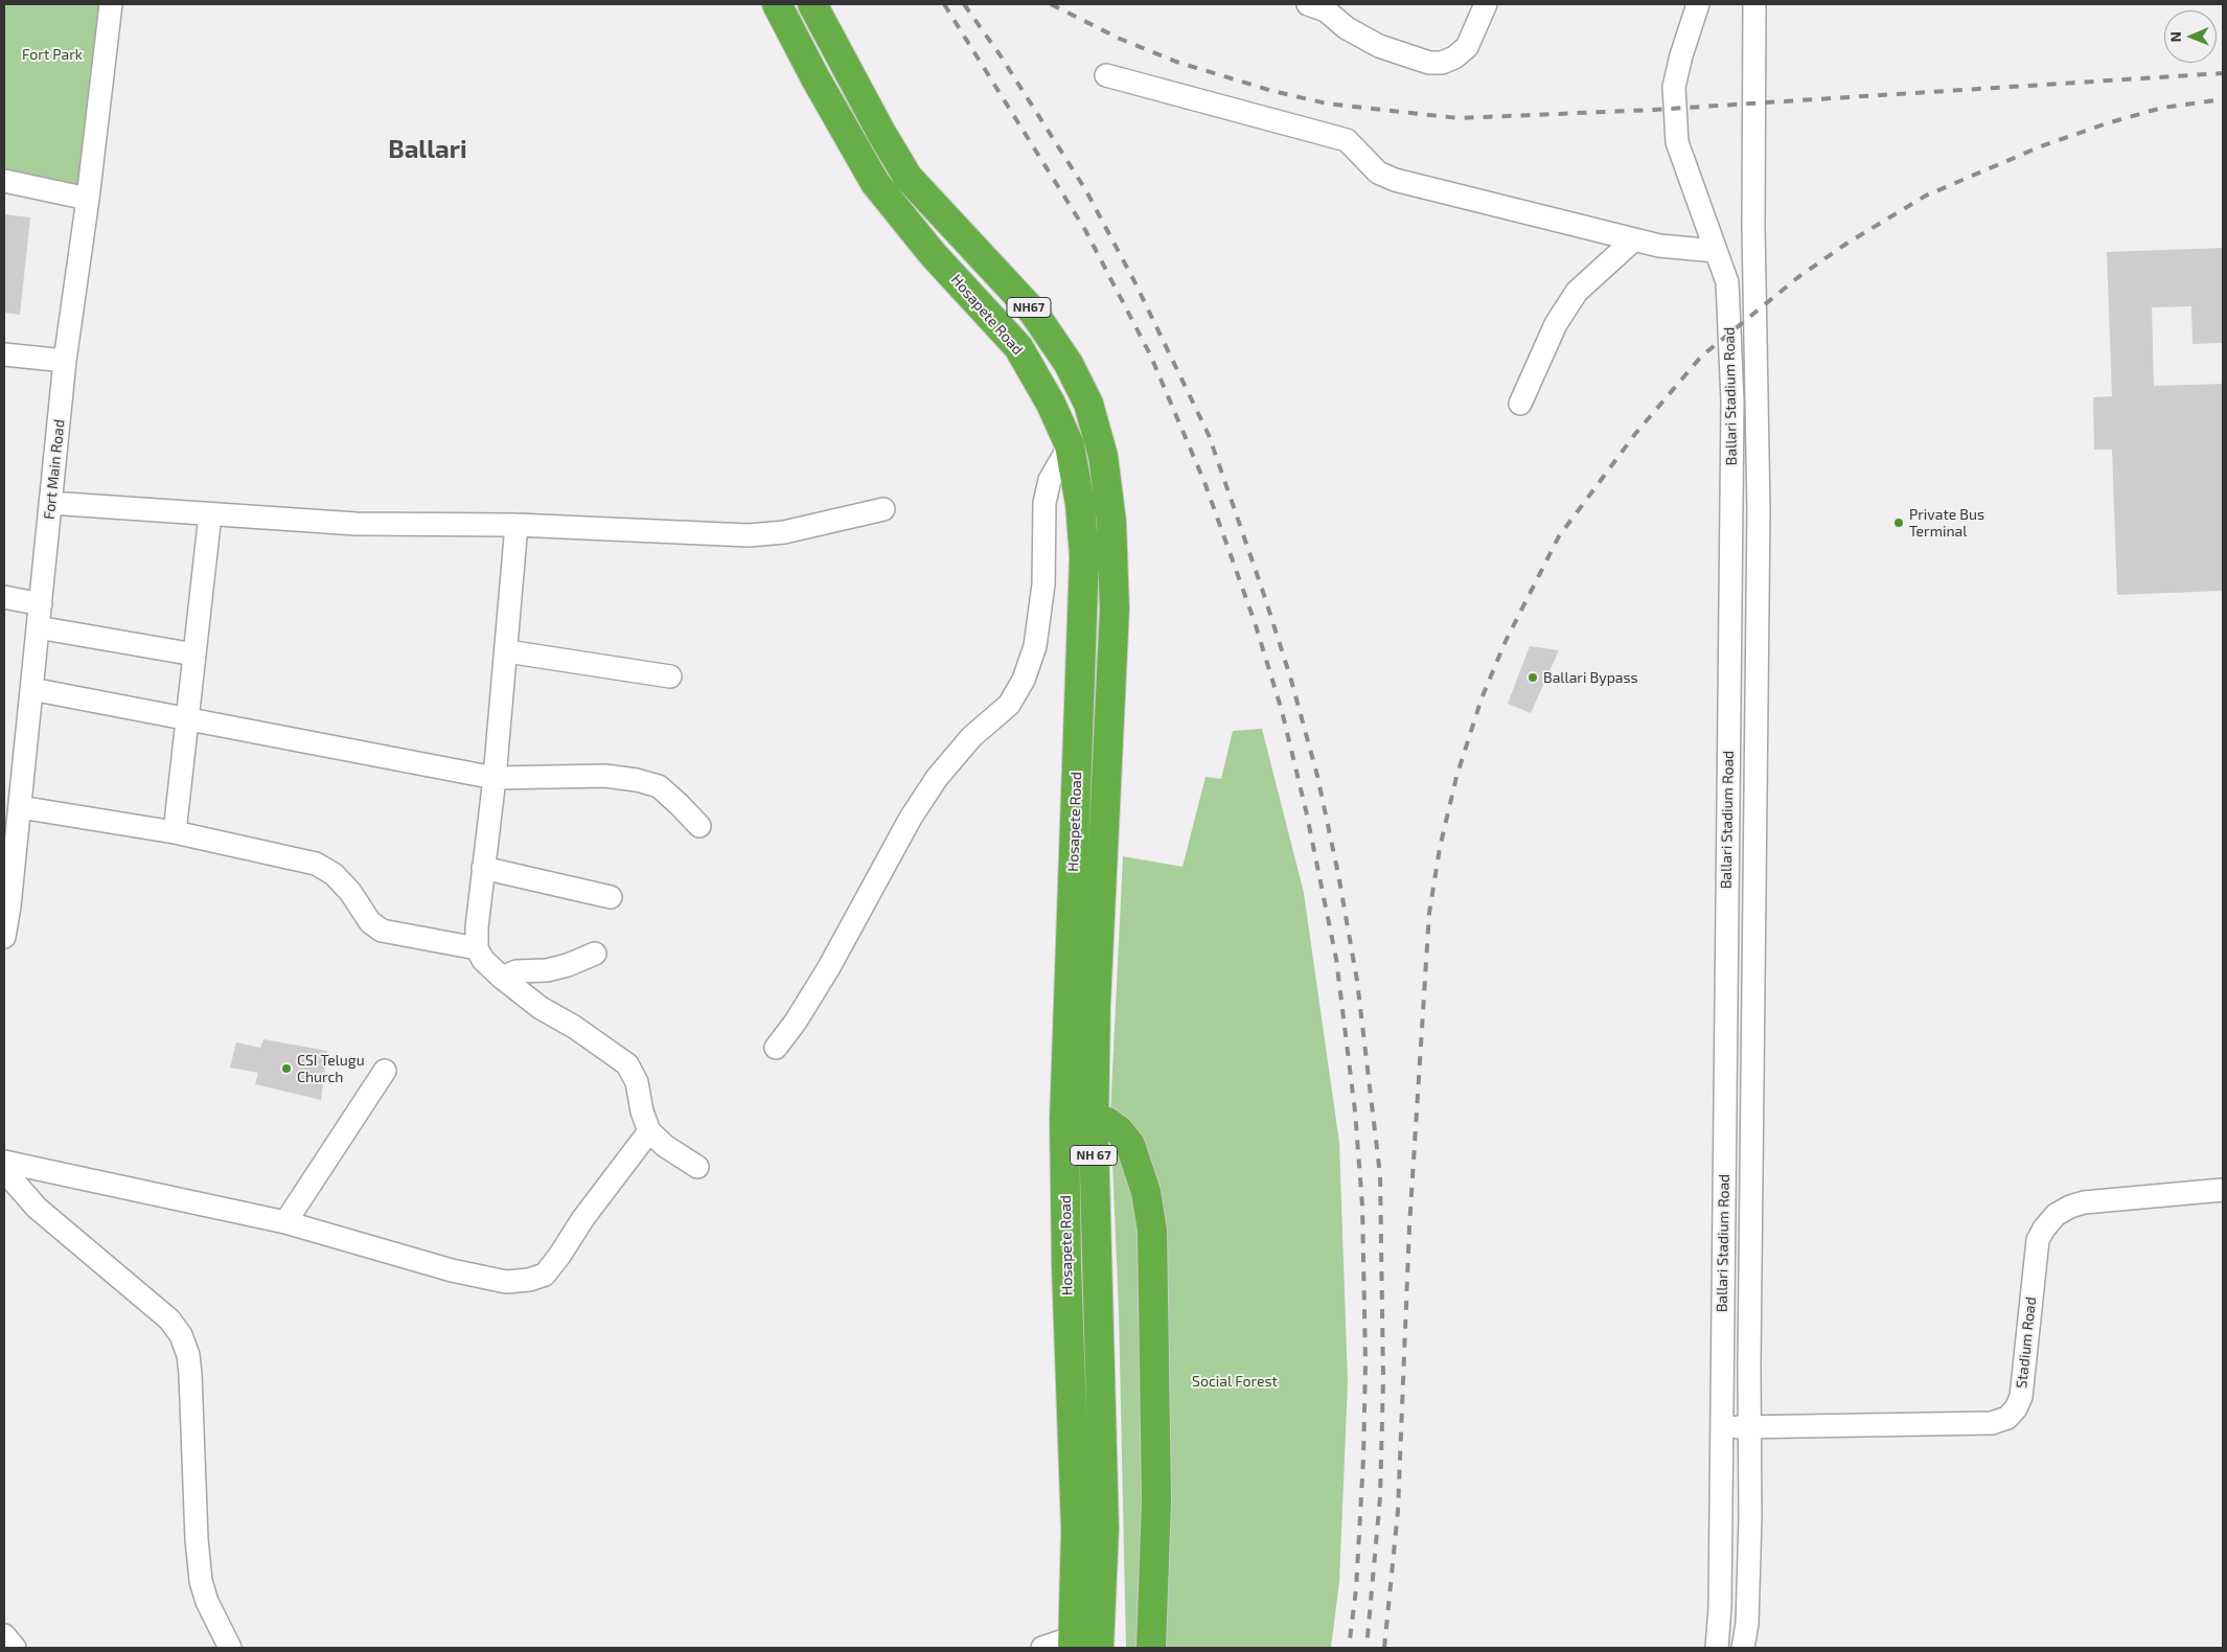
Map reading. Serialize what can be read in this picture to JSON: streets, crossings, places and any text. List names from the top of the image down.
{
  "streets": {
    "highway": ["NH67", "Hosapete Road", "NH 67"],
    "street": ["Ballari Stadium Road", "Fort Main Road", "Stadium Road"]
  },
  "crossings": [
    ["NH67", "Hosapete Road"],
    ["Ballari Stadium Road", "Stadium Road"]
  ],
  "districts": ["Ballari"],
  "parks": ["Fort Park", "Social Forest"],
  "places": ["Private Bus Terminal", "Ballari Bypass", "CSI Telugu Church"],
  "north": "left"
}
